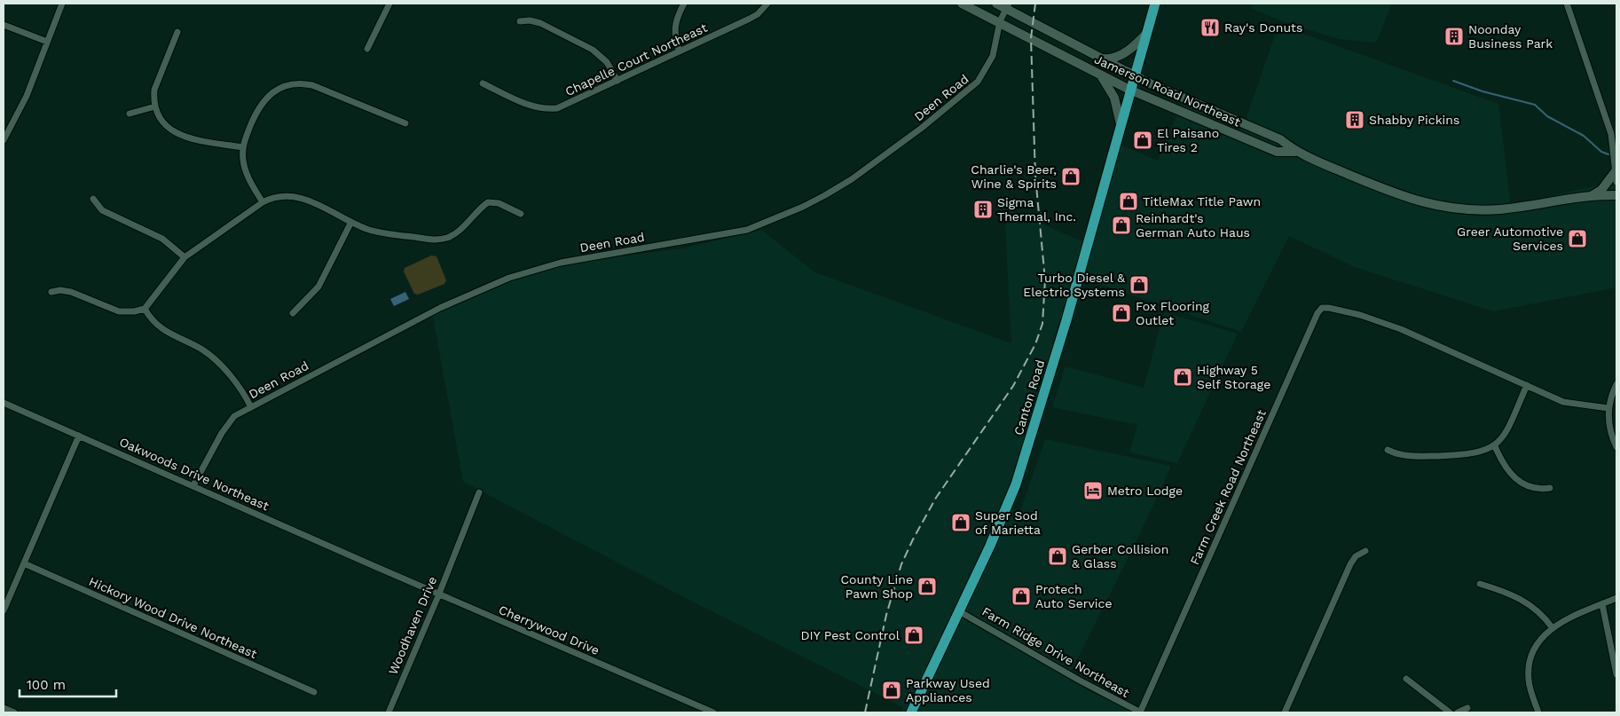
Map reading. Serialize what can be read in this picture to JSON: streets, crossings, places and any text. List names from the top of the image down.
{
  "streets": {
    "main road": ["Canton Road"],
    "street": [
      "Chapelle Court Northeast",
      "Jamerson Road Northeast",
      "Deen Road",
      "Oakwoods Drive Northeast",
      "Farm Creek Road Northeast",
      "Hickory Wood Drive Northeast",
      "Woodhaven Drive",
      "Cherrywood Drive",
      "Farm Ridge Drive Northeast"
    ]
  },
  "crossings": [
    ["Jamerson Road Northeast", "Deen Road"],
    ["Jamerson Road Northeast", "Canton Road"],
    ["Deen Road", "Oakwoods Drive Northeast"],
    ["Canton Road", "Farm Ridge Drive Northeast"],
    ["Oakwoods Drive Northeast", "Cherrywood Drive"],
    ["Farm Creek Road Northeast", "Farm Ridge Drive Northeast"],
    ["Woodhaven Drive", "Cherrywood Drive"]
  ],
  "places": {
    "restaurant": ["Ray's Donuts"],
    "building": ["Noonday Business Park", "Shabby Pickins", "Sigma Thermal, Inc."],
    "shop": [
      "El Paisano Tires 2",
      "Charlie's Beer, Wine & Spirits",
      "TitleMax Title Pawn",
      "Reinhardt's German Auto Haus",
      "Greer Automotive Services",
      "Turbo Diesel & Electric Systems",
      "Fox Flooring Outlet",
      "Highway 5 Self Storage",
      "Super Sod of Marietta",
      "Gerber Collision & Glass",
      "County Line Pawn Shop",
      "Protech Auto Service",
      "DIY Pest Control",
      "Parkway Used Appliances"
    ],
    "hotel": ["Metro Lodge"]
  },
  "scale_bar": "100 m"
}
